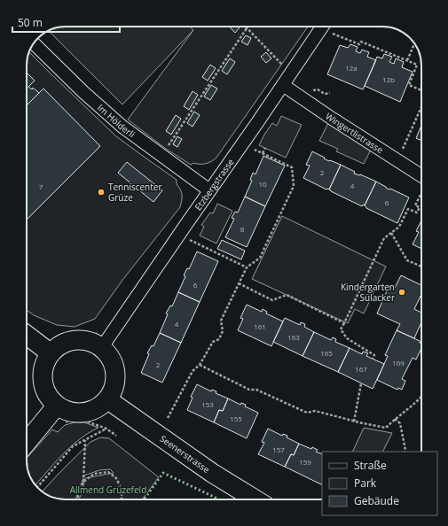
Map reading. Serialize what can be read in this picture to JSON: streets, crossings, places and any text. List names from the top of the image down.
{
  "streets": {
    "main road": ["Seenerstrasse"],
    "street": ["Im Hölderli", "Wingertlistrasse", "Etzbergstrasse"]
  },
  "crossings": [
    ["Im Hölderli", "Etzbergstrasse"],
    ["Wingertlistrasse", "Etzbergstrasse"],
    ["Etzbergstrasse", "Seenerstrasse"]
  ],
  "parks": ["Allmend Grüzefeld"],
  "places": ["Tenniscenter Grüze", "Kindergarten Sülacker"],
  "house_numbers": [
    "12a",
    "12b",
    "2",
    "10",
    "4",
    "7",
    "6",
    "8",
    "6",
    "4",
    "161",
    "163",
    "165",
    "169",
    "2",
    "167",
    "153",
    "155",
    "157",
    "159"
  ],
  "legend": ["Straße", "Park", "Gebäude"],
  "scale_bar": "50 m"
}
